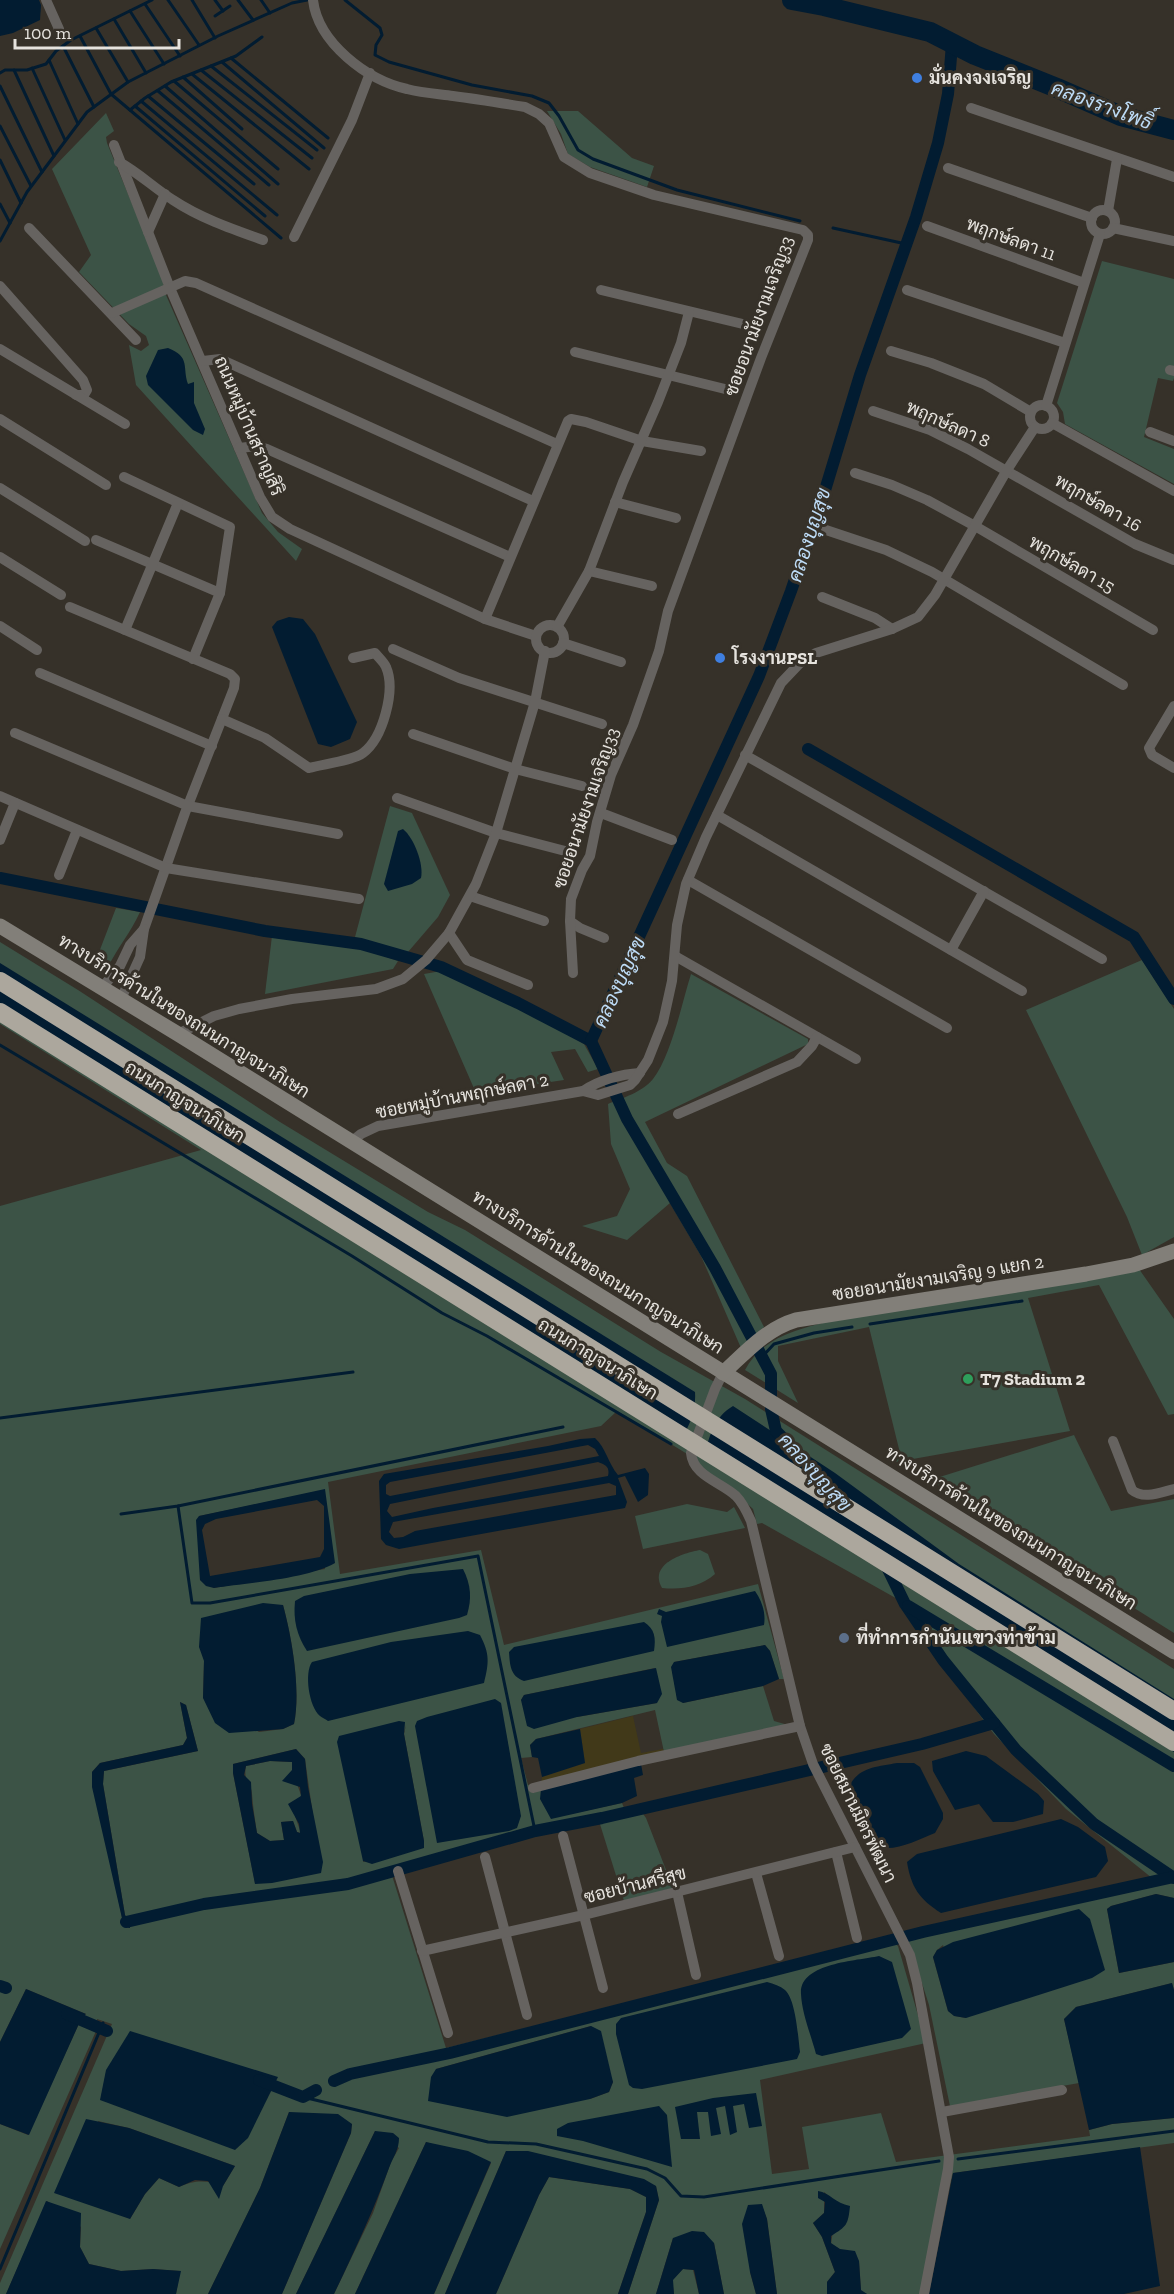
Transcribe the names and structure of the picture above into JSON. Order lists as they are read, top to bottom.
{
  "streets": {
    "highway": ["ถนนกาญจนาภิเษก"],
    "main road": ["ทางบริการด้านในของถนนกาญจนาภิเษก", "ซอยอนามัยงามเจริญ 9 แยก 2"],
    "street": [
      "พฤกษ์ลดา 11",
      "ซอยอนามัยงามเจริญ33",
      "พฤกษ์ลดา 8",
      "ถนนหมู่บ้านสราญสิริ",
      "พฤกษ์ลดา 16",
      "พฤกษ์ลดา 15",
      "ซอยหมู่บ้านพฤกษ์ลดา 2",
      "ซอยสมานมิตรพัฒนา",
      "ซอยบ้านศรีสุข"
    ]
  },
  "crossings": [
    ["พฤกษ์ลดา 8", "พฤกษ์ลดา 16"],
    ["ทางบริการด้านในของถนนกาญจนาภิเษก", "ซอยหมู่บ้านพฤกษ์ลดา 2"],
    ["ทางบริการด้านในของถนนกาญจนาภิเษก", "ซอยอนามัยงามเจริญ 9 แยก 2"],
    ["ทางบริการด้านในของถนนกาญจนาภิเษก", "ซอยสมานมิตรพัฒนา"],
    ["ซอยอนามัยงามเจริญ 9 แยก 2", "ซอยสมานมิตรพัฒนา"],
    ["ซอยสมานมิตรพัฒนา", "ซอยบ้านศรีสุข"]
  ],
  "water": ["คลองรางโพธิ์", "คลองบุญสุข"],
  "places": [
    "มั่นคงจงเจริญ",
    "โรงงานPSL",
    "T7 Stadium 2",
    "ที่ทำการกำนันแขวงท่าข้าม"
  ],
  "scale_bar": "100 m"
}
